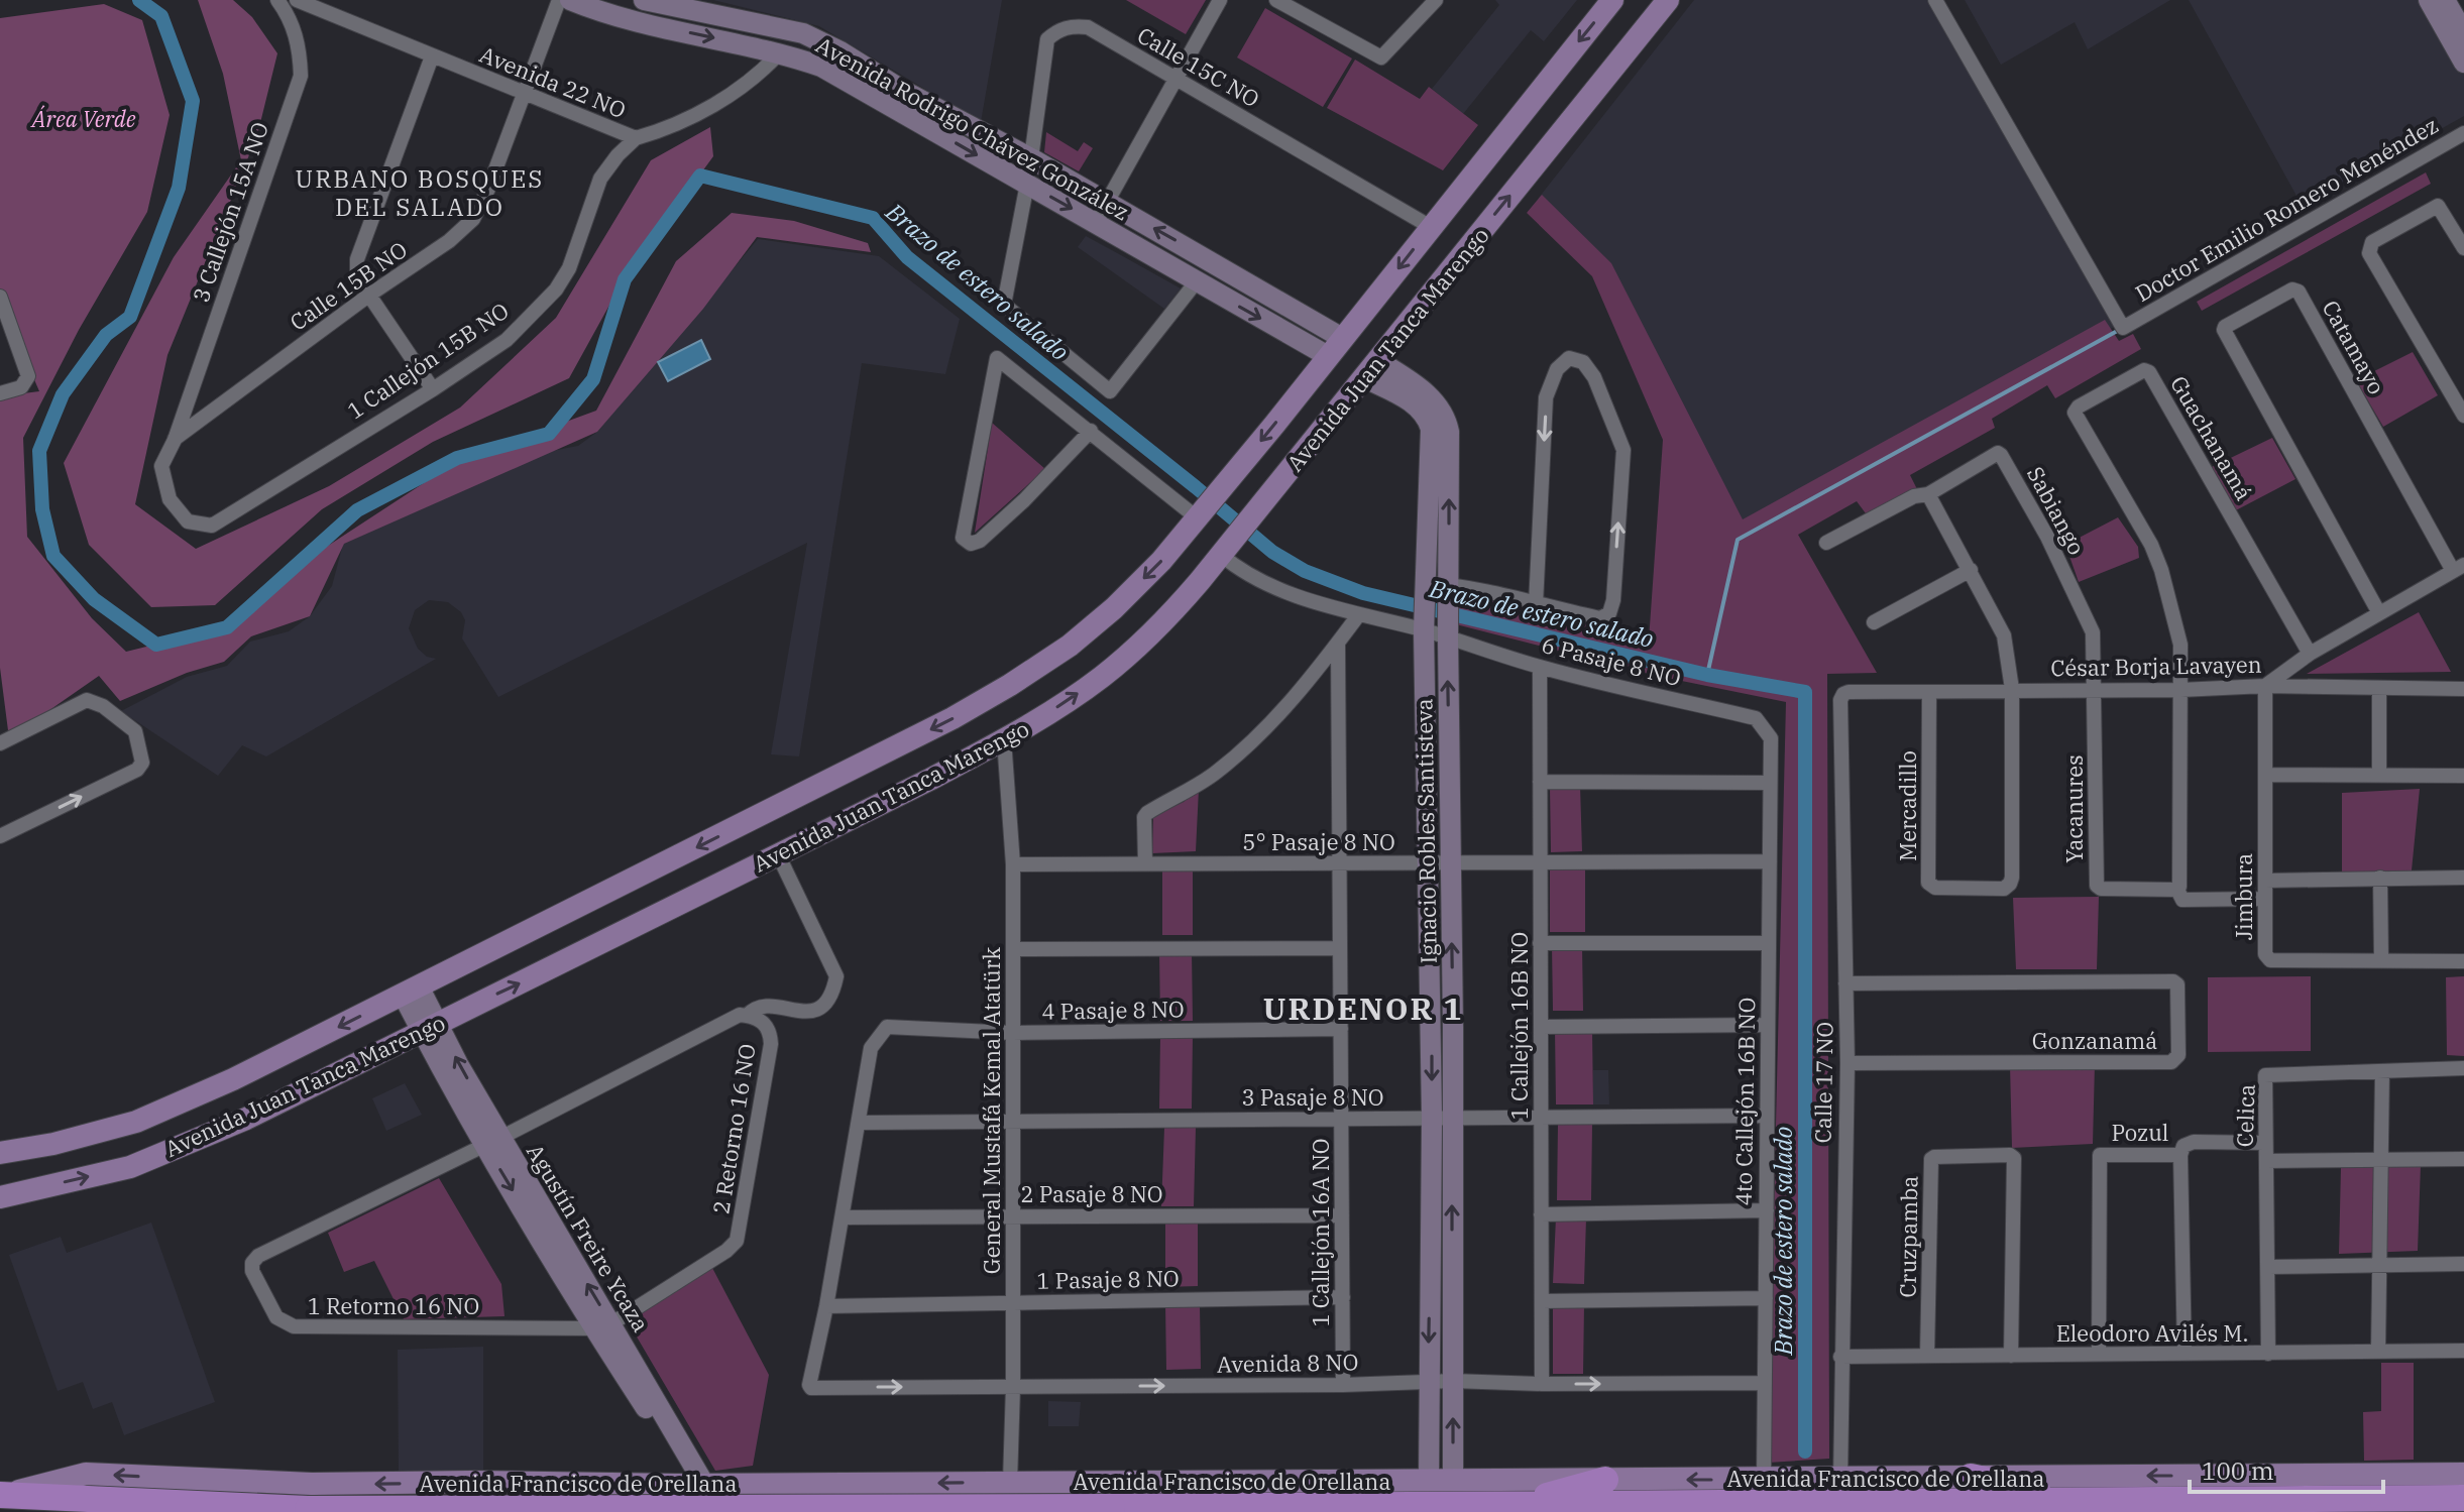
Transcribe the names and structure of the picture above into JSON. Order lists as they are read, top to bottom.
{
  "streets": {
    "highway": ["Avenida Francisco de Orellana"],
    "main road": ["Avenida Juan Tanca Marengo"],
    "street": [
      "Calle 15C NO",
      "Avenida 22 NO",
      "Avenida Rodrigo Chávez González",
      "Doctor Emilio Romero Menéndez",
      "3 Callejón 15A NO",
      "Calle 15B NO",
      "Catamayo",
      "1 Callejón 15B NO",
      "Guachanamá",
      "Sabiango",
      "6 Pasaje 8 NO",
      "César Borja Lavayen",
      "Mercadillo",
      "Yacanures",
      "Ignacio Robles Santisteva",
      "5° Pasaje 8 NO",
      "Jimbura",
      "4 Pasaje 8 NO",
      "1 Callejón 16B NO",
      "Gonzanamá",
      "Calle 17 NO",
      "3 Pasaje 8 NO",
      "4to Callejón 16B NO",
      "General Mustafá Kemal Atatürk",
      "Celica",
      "2 Retorno 16 NO",
      "Pozul",
      "2 Pasaje 8 NO",
      "1 Callejón 16A NO",
      "Cruzpamba",
      "Agustín Freire Ycaza",
      "1 Pasaje 8 NO",
      "1 Retorno 16 NO",
      "Eleodoro Avilés M.",
      "Avenida 8 NO"
    ]
  },
  "crossings": [
    ["Calle 15C NO", "Avenida Rodrigo Chávez González"],
    ["Calle 15C NO", "Avenida Juan Tanca Marengo"],
    ["Avenida 22 NO", "Avenida Rodrigo Chávez González"],
    ["Avenida 22 NO", "Calle 15B NO"],
    ["Avenida 22 NO", "1 Callejón 15B NO"],
    ["Avenida Rodrigo Chávez González", "Avenida Juan Tanca Marengo"],
    ["3 Callejón 15A NO", "Calle 15B NO"],
    ["3 Callejón 15A NO", "1 Callejón 15B NO"],
    ["Avenida Juan Tanca Marengo", "6 Pasaje 8 NO"],
    ["Avenida Juan Tanca Marengo", "Ignacio Robles Santisteva"],
    ["Avenida Juan Tanca Marengo", "General Mustafá Kemal Atatürk"],
    ["Avenida Juan Tanca Marengo", "Agustín Freire Ycaza"],
    ["Guachanamá", "César Borja Lavayen"],
    ["Sabiango", "César Borja Lavayen"],
    ["Sabiango", "Yacanures"],
    ["6 Pasaje 8 NO", "Ignacio Robles Santisteva"],
    ["6 Pasaje 8 NO", "1 Callejón 16B NO"],
    ["6 Pasaje 8 NO", "4to Callejón 16B NO"],
    ["César Borja Lavayen", "Mercadillo"],
    ["César Borja Lavayen", "Yacanures"],
    ["César Borja Lavayen", "Jimbura"],
    ["César Borja Lavayen", "Calle 17 NO"],
    ["Ignacio Robles Santisteva", "5° Pasaje 8 NO"],
    ["Ignacio Robles Santisteva", "3 Pasaje 8 NO"],
    ["Ignacio Robles Santisteva", "Avenida 8 NO"],
    ["Ignacio Robles Santisteva", "Avenida Francisco de Orellana"],
    ["5° Pasaje 8 NO", "1 Callejón 16B NO"],
    ["5° Pasaje 8 NO", "4to Callejón 16B NO"],
    ["5° Pasaje 8 NO", "General Mustafá Kemal Atatürk"],
    ["5° Pasaje 8 NO", "1 Callejón 16A NO"],
    ["4 Pasaje 8 NO", "3 Pasaje 8 NO"],
    ["4 Pasaje 8 NO", "General Mustafá Kemal Atatürk"],
    ["4 Pasaje 8 NO", "1 Callejón 16A NO"],
    ["1 Callejón 16B NO", "3 Pasaje 8 NO"],
    ["1 Callejón 16B NO", "Avenida 8 NO"],
    ["Gonzanamá", "Calle 17 NO"],
    ["Calle 17 NO", "Eleodoro Avilés M."],
    ["Calle 17 NO", "Avenida Francisco de Orellana"],
    ["3 Pasaje 8 NO", "4to Callejón 16B NO"],
    ["3 Pasaje 8 NO", "General Mustafá Kemal Atatürk"],
    ["3 Pasaje 8 NO", "1 Callejón 16A NO"],
    ["4to Callejón 16B NO", "Avenida 8 NO"],
    ["4to Callejón 16B NO", "Avenida Francisco de Orellana"],
    ["General Mustafá Kemal Atatürk", "2 Pasaje 8 NO"],
    ["General Mustafá Kemal Atatürk", "1 Pasaje 8 NO"],
    ["General Mustafá Kemal Atatürk", "Avenida 8 NO"],
    ["General Mustafá Kemal Atatürk", "Avenida Francisco de Orellana"],
    ["Celica", "Eleodoro Avilés M."],
    ["2 Retorno 16 NO", "Agustín Freire Ycaza"],
    ["2 Retorno 16 NO", "1 Retorno 16 NO"],
    ["Pozul", "Eleodoro Avilés M."],
    ["2 Pasaje 8 NO", "1 Callejón 16A NO"],
    ["1 Callejón 16A NO", "1 Pasaje 8 NO"],
    ["1 Callejón 16A NO", "Avenida 8 NO"],
    ["Cruzpamba", "Eleodoro Avilés M."],
    ["Agustín Freire Ycaza", "1 Retorno 16 NO"],
    ["Agustín Freire Ycaza", "Avenida Francisco de Orellana"],
    ["1 Pasaje 8 NO", "Avenida 8 NO"]
  ],
  "one_way": ["Avenida 8 NO"],
  "districts": ["URBANO BOSQUES DEL SALADO", "URDENOR 1"],
  "water": ["Brazo de estero salado"],
  "parks": ["Área Verde"],
  "scale_bar": "100 m"
}
